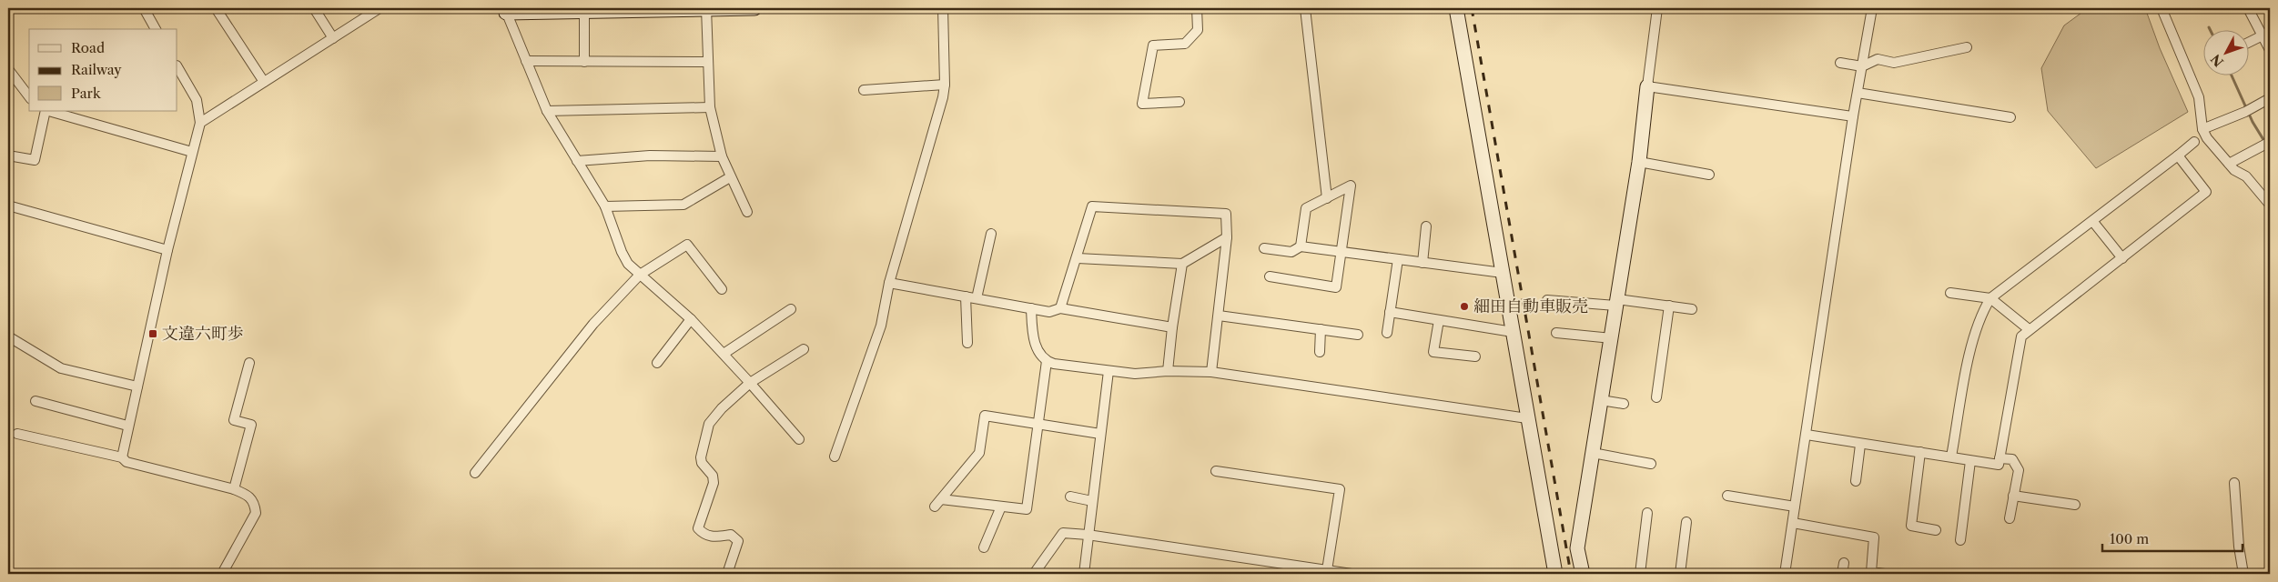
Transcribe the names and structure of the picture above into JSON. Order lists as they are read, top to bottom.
{
  "places": {
    "other": ["細田自動車販売"],
    "transit": ["文違六町歩"]
  },
  "legend": ["Road", "Railway", "Park"],
  "scale_bar": "100 m",
  "north": "bottom left"
}
